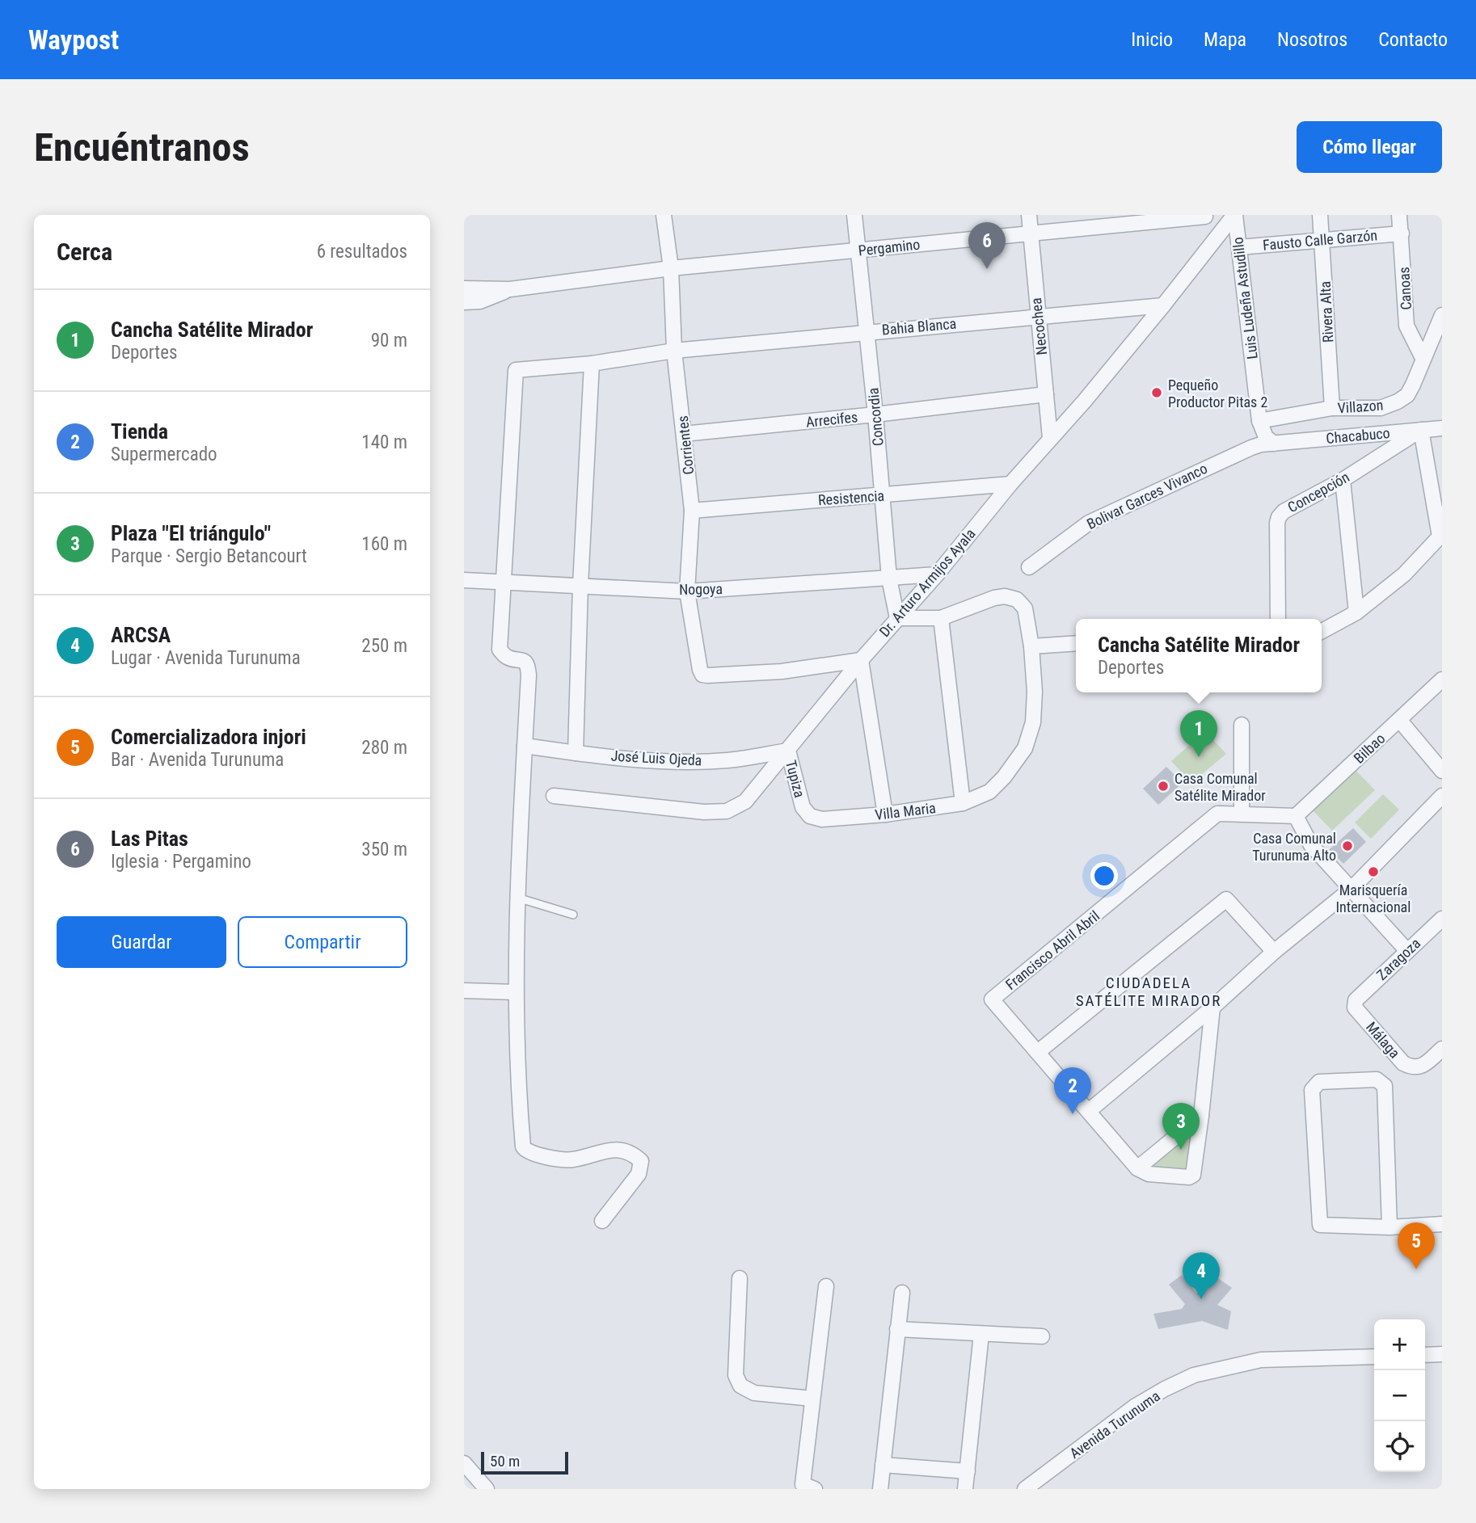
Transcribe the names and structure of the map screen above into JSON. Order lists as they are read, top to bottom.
{
  "streets": {
    "street": [
      "Fausto Calle Garzón",
      "Pergamino",
      "Canoas",
      "Luis Ludeña Astudillo",
      "Rivera Alta",
      "Bahia Blanca",
      "Necochea",
      "Villazon",
      "Concordia",
      "Arrecifes",
      "Chacabuco",
      "Corrientes",
      "Concepción",
      "Bolivar Garces Vivanco",
      "Resistencia",
      "Dr. Arturo Armijos Ayala",
      "Nogoya",
      "Bilbao",
      "José Luis Ojeda",
      "Tupiza",
      "Villa Maria",
      "Francisco Abril Abril",
      "Zaragoza",
      "Málaga",
      "Avenida Turunuma"
    ]
  },
  "crossings": [
    ["Fausto Calle Garzón", "Canoas"],
    ["Fausto Calle Garzón", "Luis Ludeña Astudillo"],
    ["Fausto Calle Garzón", "Rivera Alta"],
    ["Pergamino", "Necochea"],
    ["Pergamino", "Concordia"],
    ["Pergamino", "Corrientes"],
    ["Canoas", "Villazon"],
    ["Luis Ludeña Astudillo", "Villazon"],
    ["Luis Ludeña Astudillo", "Chacabuco"],
    ["Luis Ludeña Astudillo", "Bolivar Garces Vivanco"],
    ["Luis Ludeña Astudillo", "Dr. Arturo Armijos Ayala"],
    ["Rivera Alta", "Villazon"],
    ["Bahia Blanca", "Necochea"],
    ["Bahia Blanca", "Concordia"],
    ["Bahia Blanca", "Corrientes"],
    ["Bahia Blanca", "Dr. Arturo Armijos Ayala"],
    ["Bahia Blanca", "Nogoya"],
    ["Necochea", "Arrecifes"],
    ["Necochea", "Dr. Arturo Armijos Ayala"],
    ["Concordia", "Arrecifes"],
    ["Concordia", "Resistencia"],
    ["Concordia", "Dr. Arturo Armijos Ayala"],
    ["Concordia", "Nogoya"],
    ["Arrecifes", "Corrientes"],
    ["Chacabuco", "Concepción"],
    ["Chacabuco", "Bolivar Garces Vivanco"],
    ["Corrientes", "Resistencia"],
    ["Corrientes", "Dr. Arturo Armijos Ayala"],
    ["Corrientes", "Nogoya"],
    ["Resistencia", "Dr. Arturo Armijos Ayala"],
    ["Dr. Arturo Armijos Ayala", "Nogoya"],
    ["Dr. Arturo Armijos Ayala", "José Luis Ojeda"],
    ["Dr. Arturo Armijos Ayala", "Tupiza"],
    ["José Luis Ojeda", "Tupiza"],
    ["Tupiza", "Villa Maria"],
    ["Zaragoza", "Málaga"]
  ],
  "districts": ["CIUDADELA SATÉLITE MIRADOR"],
  "places": [
    "Pequeño Productor Pitas 2",
    "Casa Comunal Satélite Mirador",
    "Casa Comunal Turunuma Alto",
    "Marisquería Internacional"
  ],
  "scale_bar": "50 m",
  "page": {
    "header": "Waypost",
    "nav": [
      "Inicio",
      "Mapa",
      "Nosotros",
      "Contacto"
    ],
    "buttons": [
      "Cómo llegar",
      ["Guardar", "Compartir"]
    ],
    "title": "Encuéntranos",
    "heading": ["Cerca", "6 resultados"],
    "pins": [
      "6",
      "1",
      "2",
      "3",
      "5",
      "4"
    ],
    "list": [
      {
        "mark": "1",
        "name": "Cancha Satélite Mirador",
        "note": "Deportes",
        "value": "90 m"
      },
      {
        "mark": "2",
        "name": "Tienda",
        "note": "Supermercado",
        "value": "140 m"
      },
      {
        "mark": "3",
        "name": "Plaza \"El triángulo\"",
        "note": "Parque · Sergio Betancourt",
        "value": "160 m"
      },
      {
        "mark": "4",
        "name": "ARCSA",
        "note": "Lugar · Avenida Turunuma",
        "value": "250 m"
      },
      {
        "mark": "5",
        "name": "Comercializadora injori",
        "note": "Bar · Avenida Turunuma",
        "value": "280 m"
      },
      {
        "mark": "6",
        "name": "Las Pitas",
        "note": "Iglesia · Pergamino",
        "value": "350 m"
      }
    ],
    "popup": ["Cancha Satélite Mirador", "Deportes"],
    "map_buttons": ["+", "−"],
    "scale": "50 m"
  }
}
